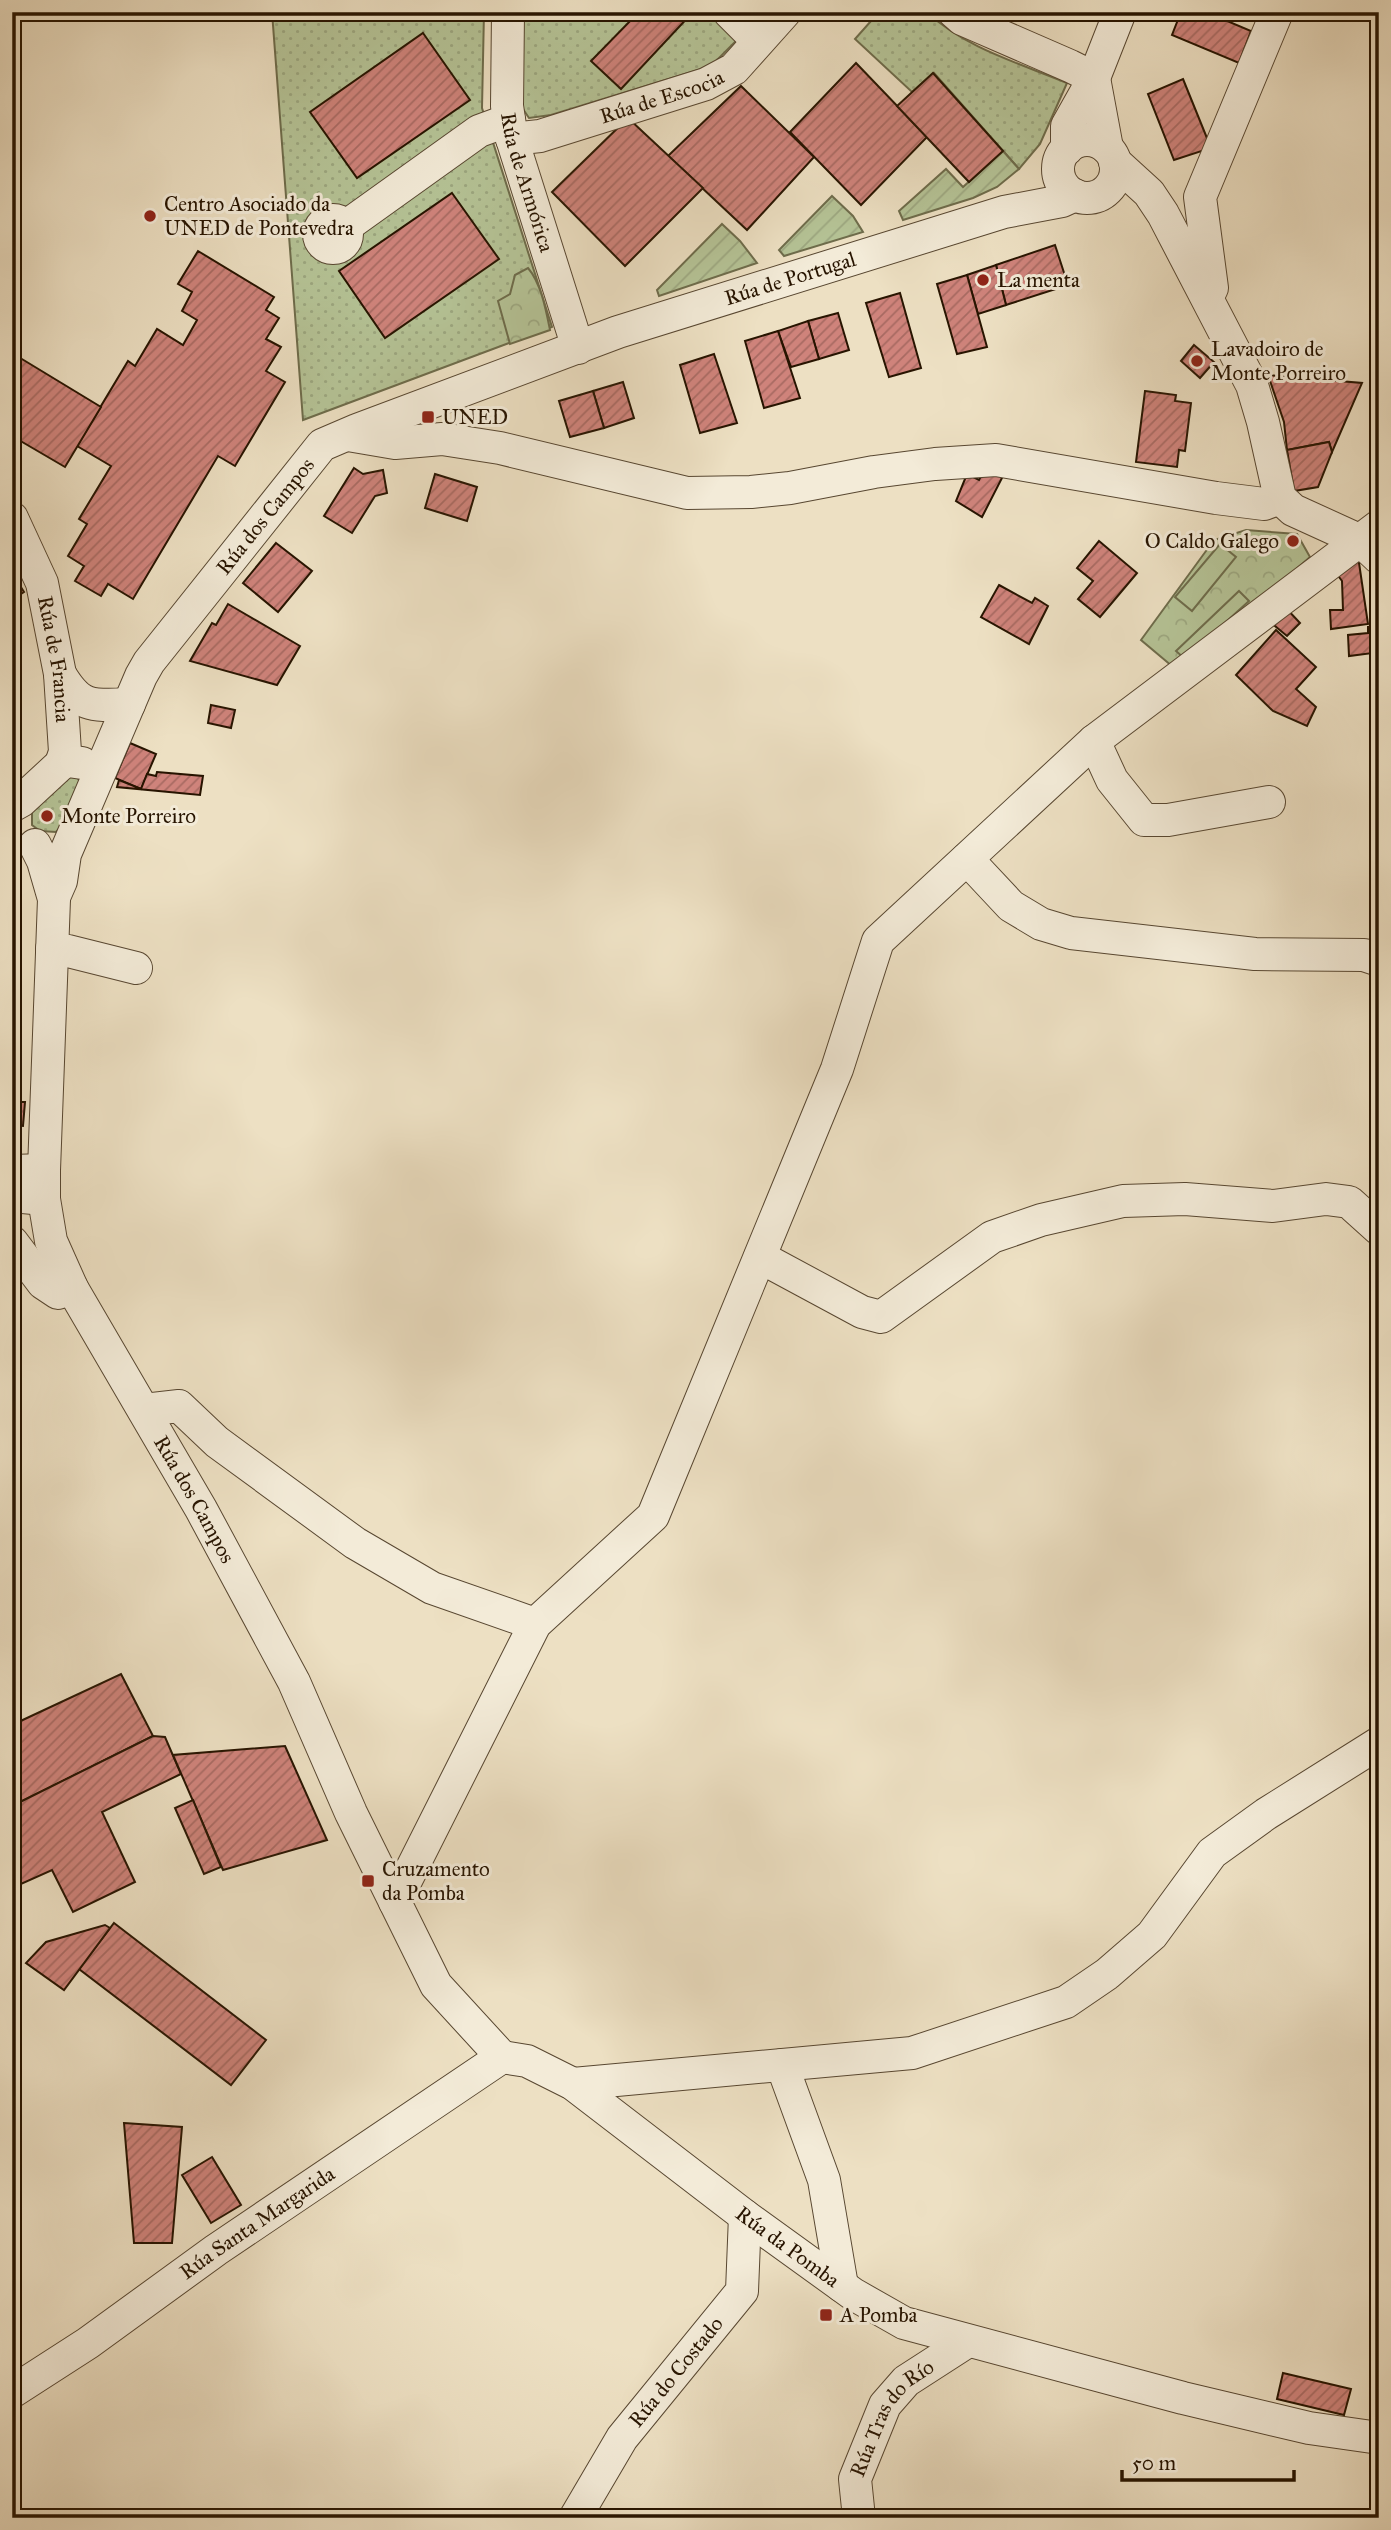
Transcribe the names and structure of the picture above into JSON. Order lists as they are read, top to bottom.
{
  "streets": {
    "street": [
      "Rúa de Escocia",
      "Rúa de Armórica",
      "Rúa de Portugal",
      "Rúa dos Campos",
      "Rúa de Francia",
      "Rúa Santa Margarida",
      "Rúa da Pomba",
      "Rúa do Costado",
      "Rúa Tras do Río"
    ]
  },
  "crossings": [
    ["Rúa de Escocia", "Rúa de Armórica"],
    ["Rúa de Armórica", "Rúa de Portugal"],
    ["Rúa de Armórica", "Rúa dos Campos"],
    ["Rúa de Portugal", "Rúa dos Campos"],
    ["Rúa dos Campos", "Rúa de Francia"],
    ["Rúa dos Campos", "Rúa Santa Margarida"],
    ["Rúa dos Campos", "Rúa da Pomba"],
    ["Rúa Santa Margarida", "Rúa da Pomba"],
    ["Rúa da Pomba", "Rúa do Costado"],
    ["Rúa da Pomba", "Rúa Tras do Río"]
  ],
  "places": {
    "other": [
      "Centro Asociado da UNED de Pontevedra",
      "La menta",
      "Lavadoiro de Monte Porreiro",
      "O Caldo Galego",
      "Monte Porreiro"
    ],
    "transit": ["UNED", "Cruzamento da Pomba", "A Pomba"]
  },
  "scale_bar": "50 m"
}
